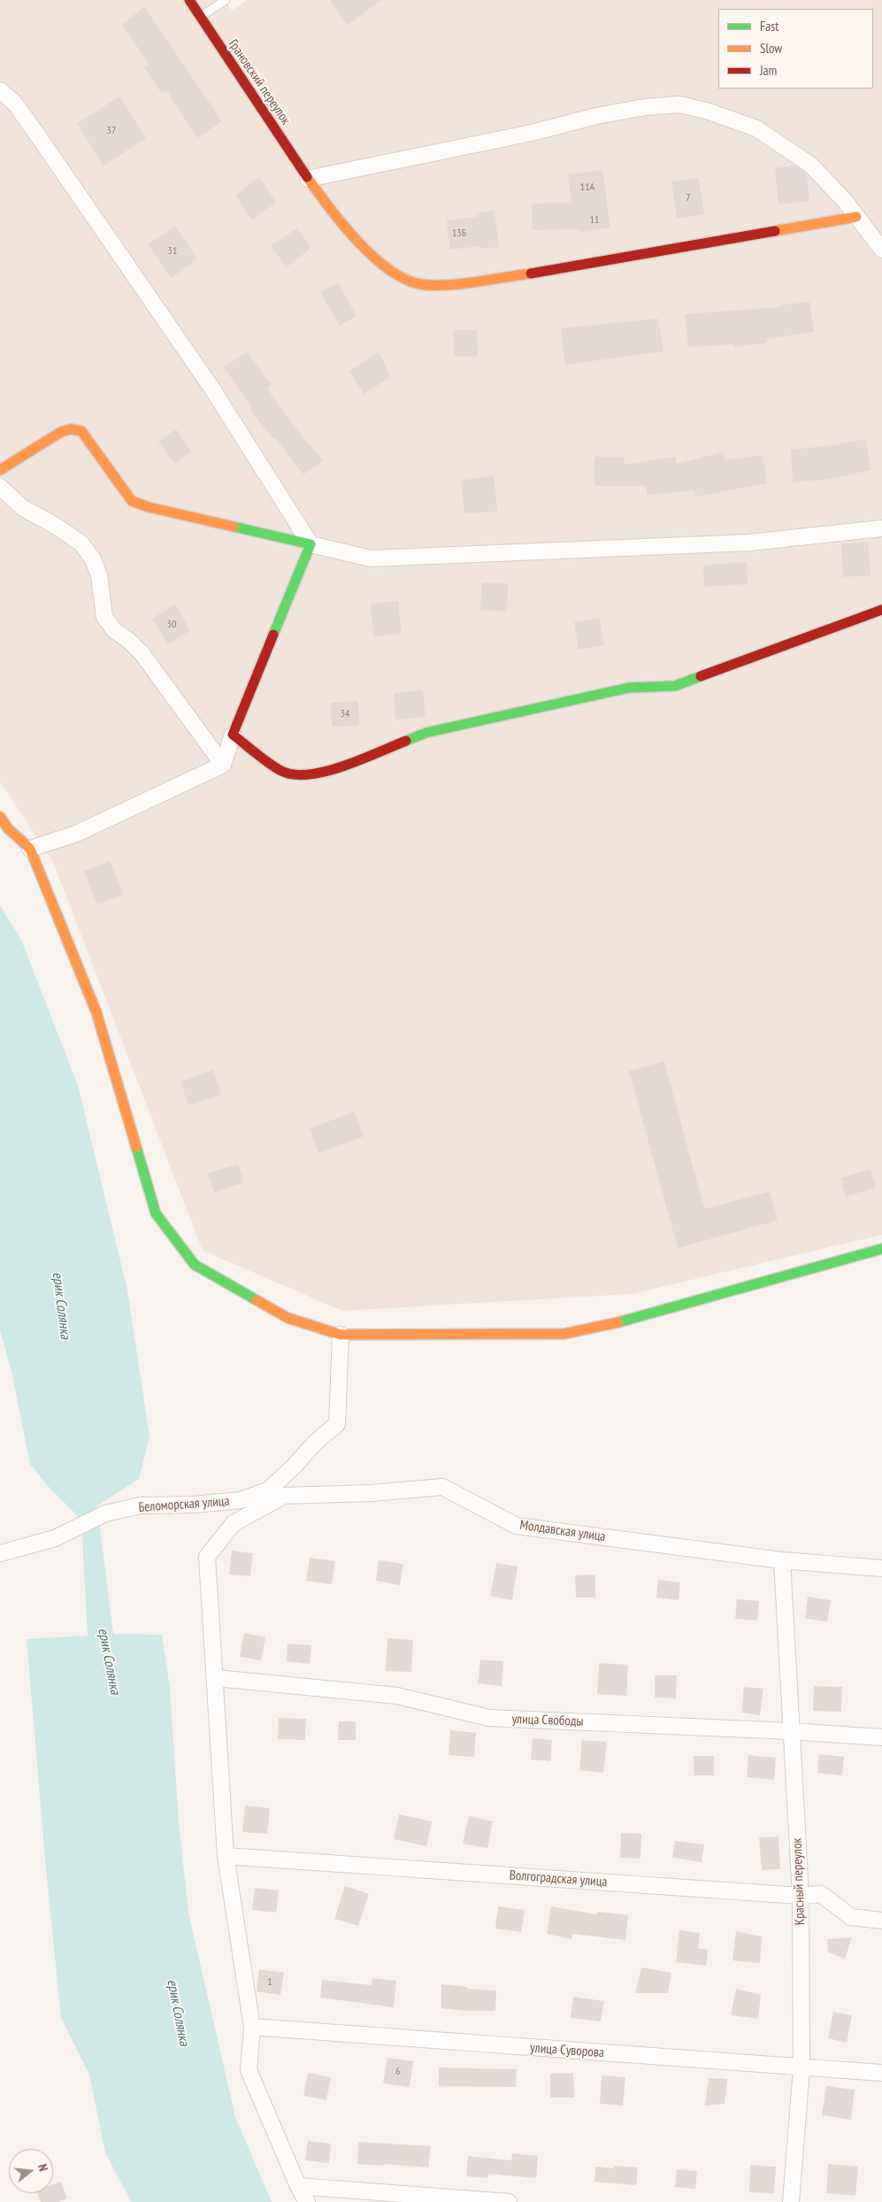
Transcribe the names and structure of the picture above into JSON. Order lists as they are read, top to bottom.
{
  "streets": {
    "street": [
      "Грановский переулок",
      "Беломорская улица",
      "Молдавская улица",
      "улица Свободы",
      "Волгоградская улица",
      "Красный переулок",
      "улица Суворова"
    ]
  },
  "crossings": [
    ["Беломорская улица", "Молдавская улица"],
    ["Молдавская улица", "Красный переулок"],
    ["улица Свободы", "Красный переулок"],
    ["Волгоградская улица", "Красный переулок"],
    ["Красный переулок", "улица Суворова"]
  ],
  "water": ["ерик Солянка"],
  "house_numbers": [
    "37",
    "11А",
    "7",
    "11",
    "13Б",
    "31",
    "30",
    "34",
    "1",
    "6"
  ],
  "legend": ["Fast", "Slow", "Jam"],
  "north": "right"
}
